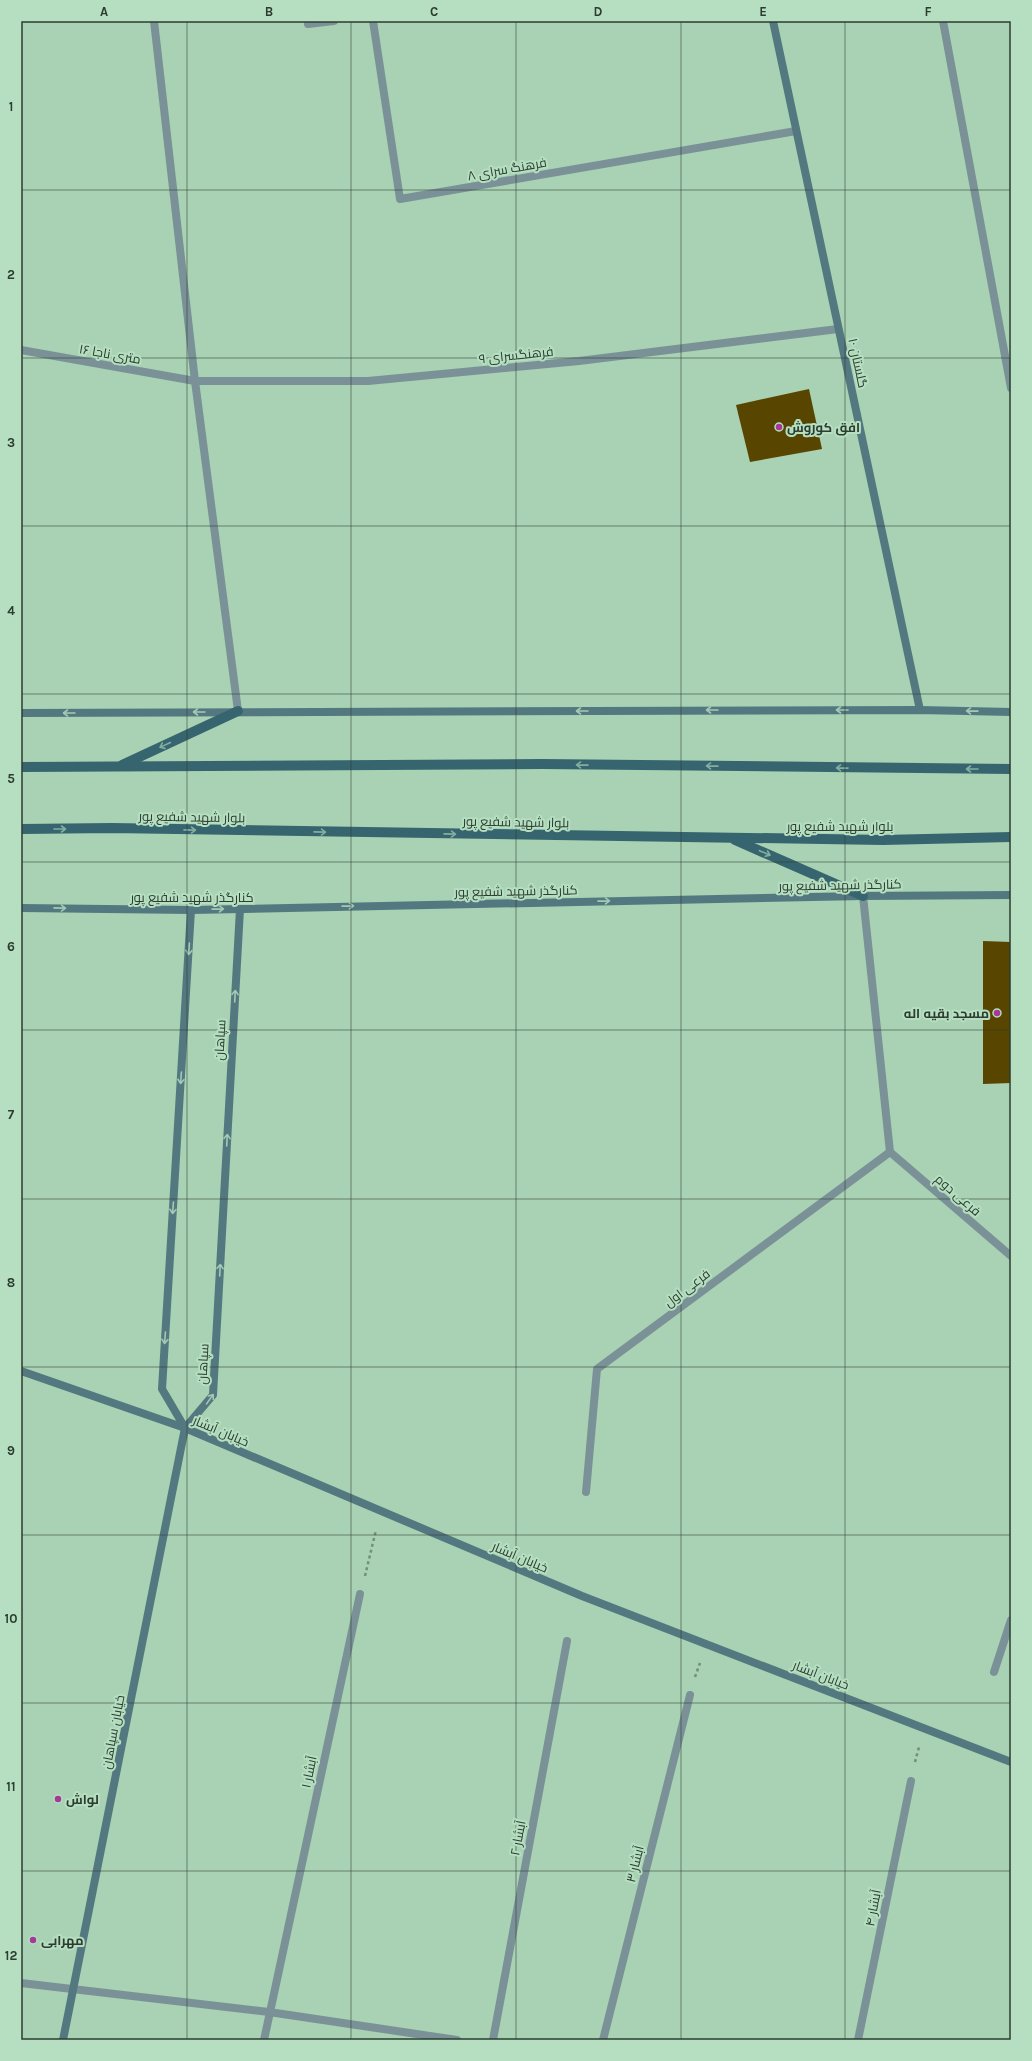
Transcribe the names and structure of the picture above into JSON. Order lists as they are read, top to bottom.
{
  "streets": {
    "main road": ["بلوار شهید شفیع پور"],
    "street": [
      "فرهنگ سرای ۸",
      "۱۶ متری ناجا",
      "فرهنگسرای ۹",
      "گلستان ۱۰",
      "کنارگذر شهید شفیع پور",
      "سپاهان",
      "فرعی دوم",
      "فرعی اول",
      "خیابان آبشار",
      "خیابان سپاهان",
      "آبشار ۱",
      "آبشار ۲",
      "آبشار ۳",
      "آبشار ۴"
    ]
  },
  "crossings": [
    ["فرهنگ سرای ۸", "گلستان ۱۰"],
    ["۱۶ متری ناجا", "فرهنگسرای ۹"],
    ["فرهنگسرای ۹", "گلستان ۱۰"],
    ["کنارگذر شهید شفیع پور", "سپاهان"],
    ["سپاهان", "خیابان آبشار"],
    ["سپاهان", "خیابان سپاهان"],
    ["فرعی دوم", "فرعی اول"],
    ["خیابان آبشار", "خیابان سپاهان"]
  ],
  "one_way": ["کنارگذر شهید شفیع پور"],
  "places": [
    "افق کوروش",
    "مسجد بقیه اله",
    "لواش",
    "مهرابی"
  ],
  "grid": {
    "columns": [
      "A",
      "B",
      "C",
      "D",
      "E",
      "F"
    ],
    "rows": [
      "1",
      "2",
      "3",
      "4",
      "5",
      "6",
      "7",
      "8",
      "9",
      "10",
      "11",
      "12"
    ]
  }
}
